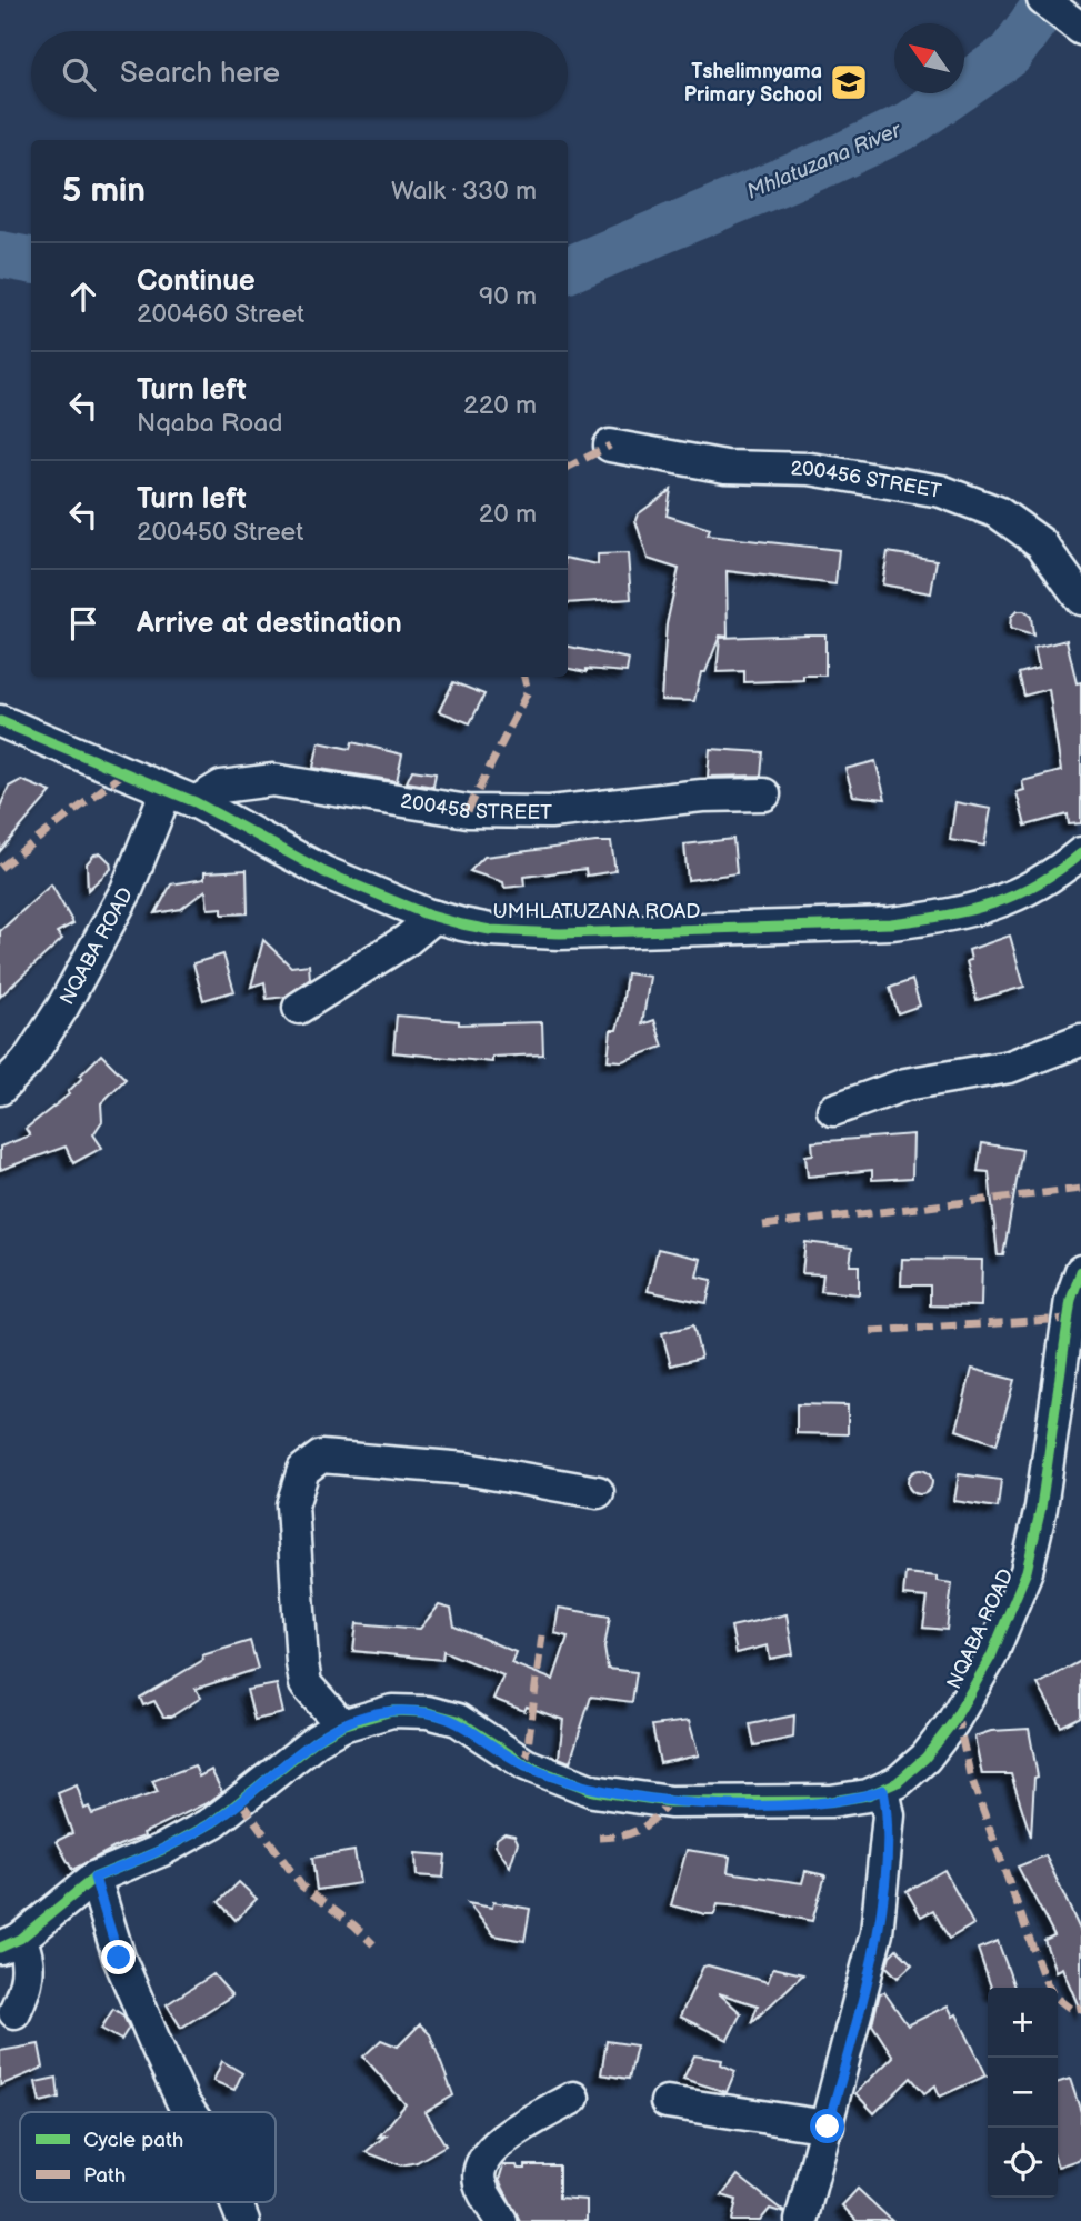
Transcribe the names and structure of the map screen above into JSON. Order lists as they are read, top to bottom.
{
  "streets": {
    "street": [
      "200456 STREET",
      "200458 STREET",
      "UMHLATUZANA ROAD",
      "NQABA ROAD"
    ]
  },
  "crossings": [
    ["200458 STREET", "UMHLATUZANA ROAD"],
    ["UMHLATUZANA ROAD", "NQABA ROAD"]
  ],
  "water": ["Mhlatuzana River"],
  "places": {
    "school or university": ["Tshelimnyama Primary School"]
  },
  "legend": ["Cycle path", "Path"],
  "north": "top left",
  "page": {
    "search": "Search here",
    "heading": ["5 min", "Walk · 330 m"],
    "list": [
      ["Continue", "200460 Street", "90 m"],
      ["Turn left", "Nqaba Road", "220 m"],
      ["Turn left", "200450 Street", "20 m"],
      "Arrive at destination"
    ],
    "map_buttons": ["+", "−"]
  }
}
